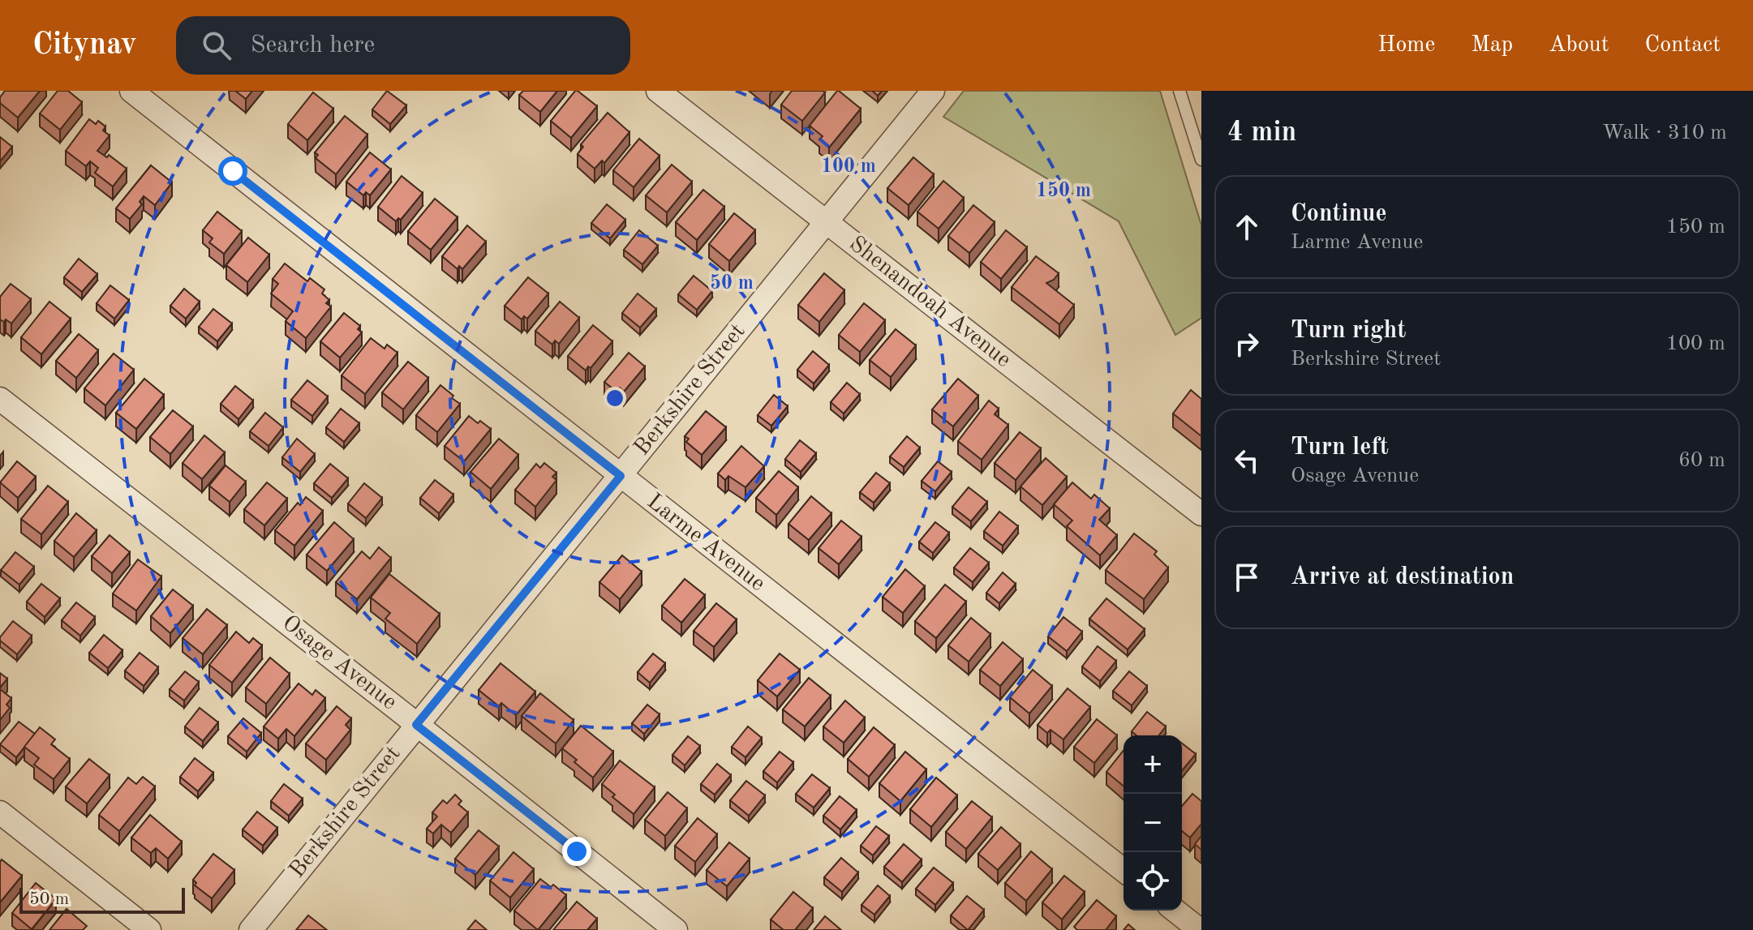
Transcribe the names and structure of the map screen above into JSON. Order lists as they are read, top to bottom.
{
  "streets": {
    "street": [
      "Shenandoah Avenue",
      "Berkshire Street",
      "Larme Avenue",
      "Osage Avenue"
    ]
  },
  "crossings": [
    ["Shenandoah Avenue", "Berkshire Street"],
    ["Berkshire Street", "Larme Avenue"],
    ["Berkshire Street", "Osage Avenue"]
  ],
  "scale_bar": "50 m",
  "page": {
    "header": "Citynav",
    "search": "Search here",
    "nav": [
      "Home",
      "Map",
      "About",
      "Contact"
    ],
    "heading": ["4 min", "Walk · 310 m"],
    "list": [
      ["Continue", "Larme Avenue", "150 m"],
      ["Turn right", "Berkshire Street", "100 m"],
      ["Turn left", "Osage Avenue", "60 m"],
      "Arrive at destination"
    ],
    "map_buttons": ["+", "−"],
    "scale": "50 m"
  },
  "rings": ["100 m", "150 m", "50 m"]
}
